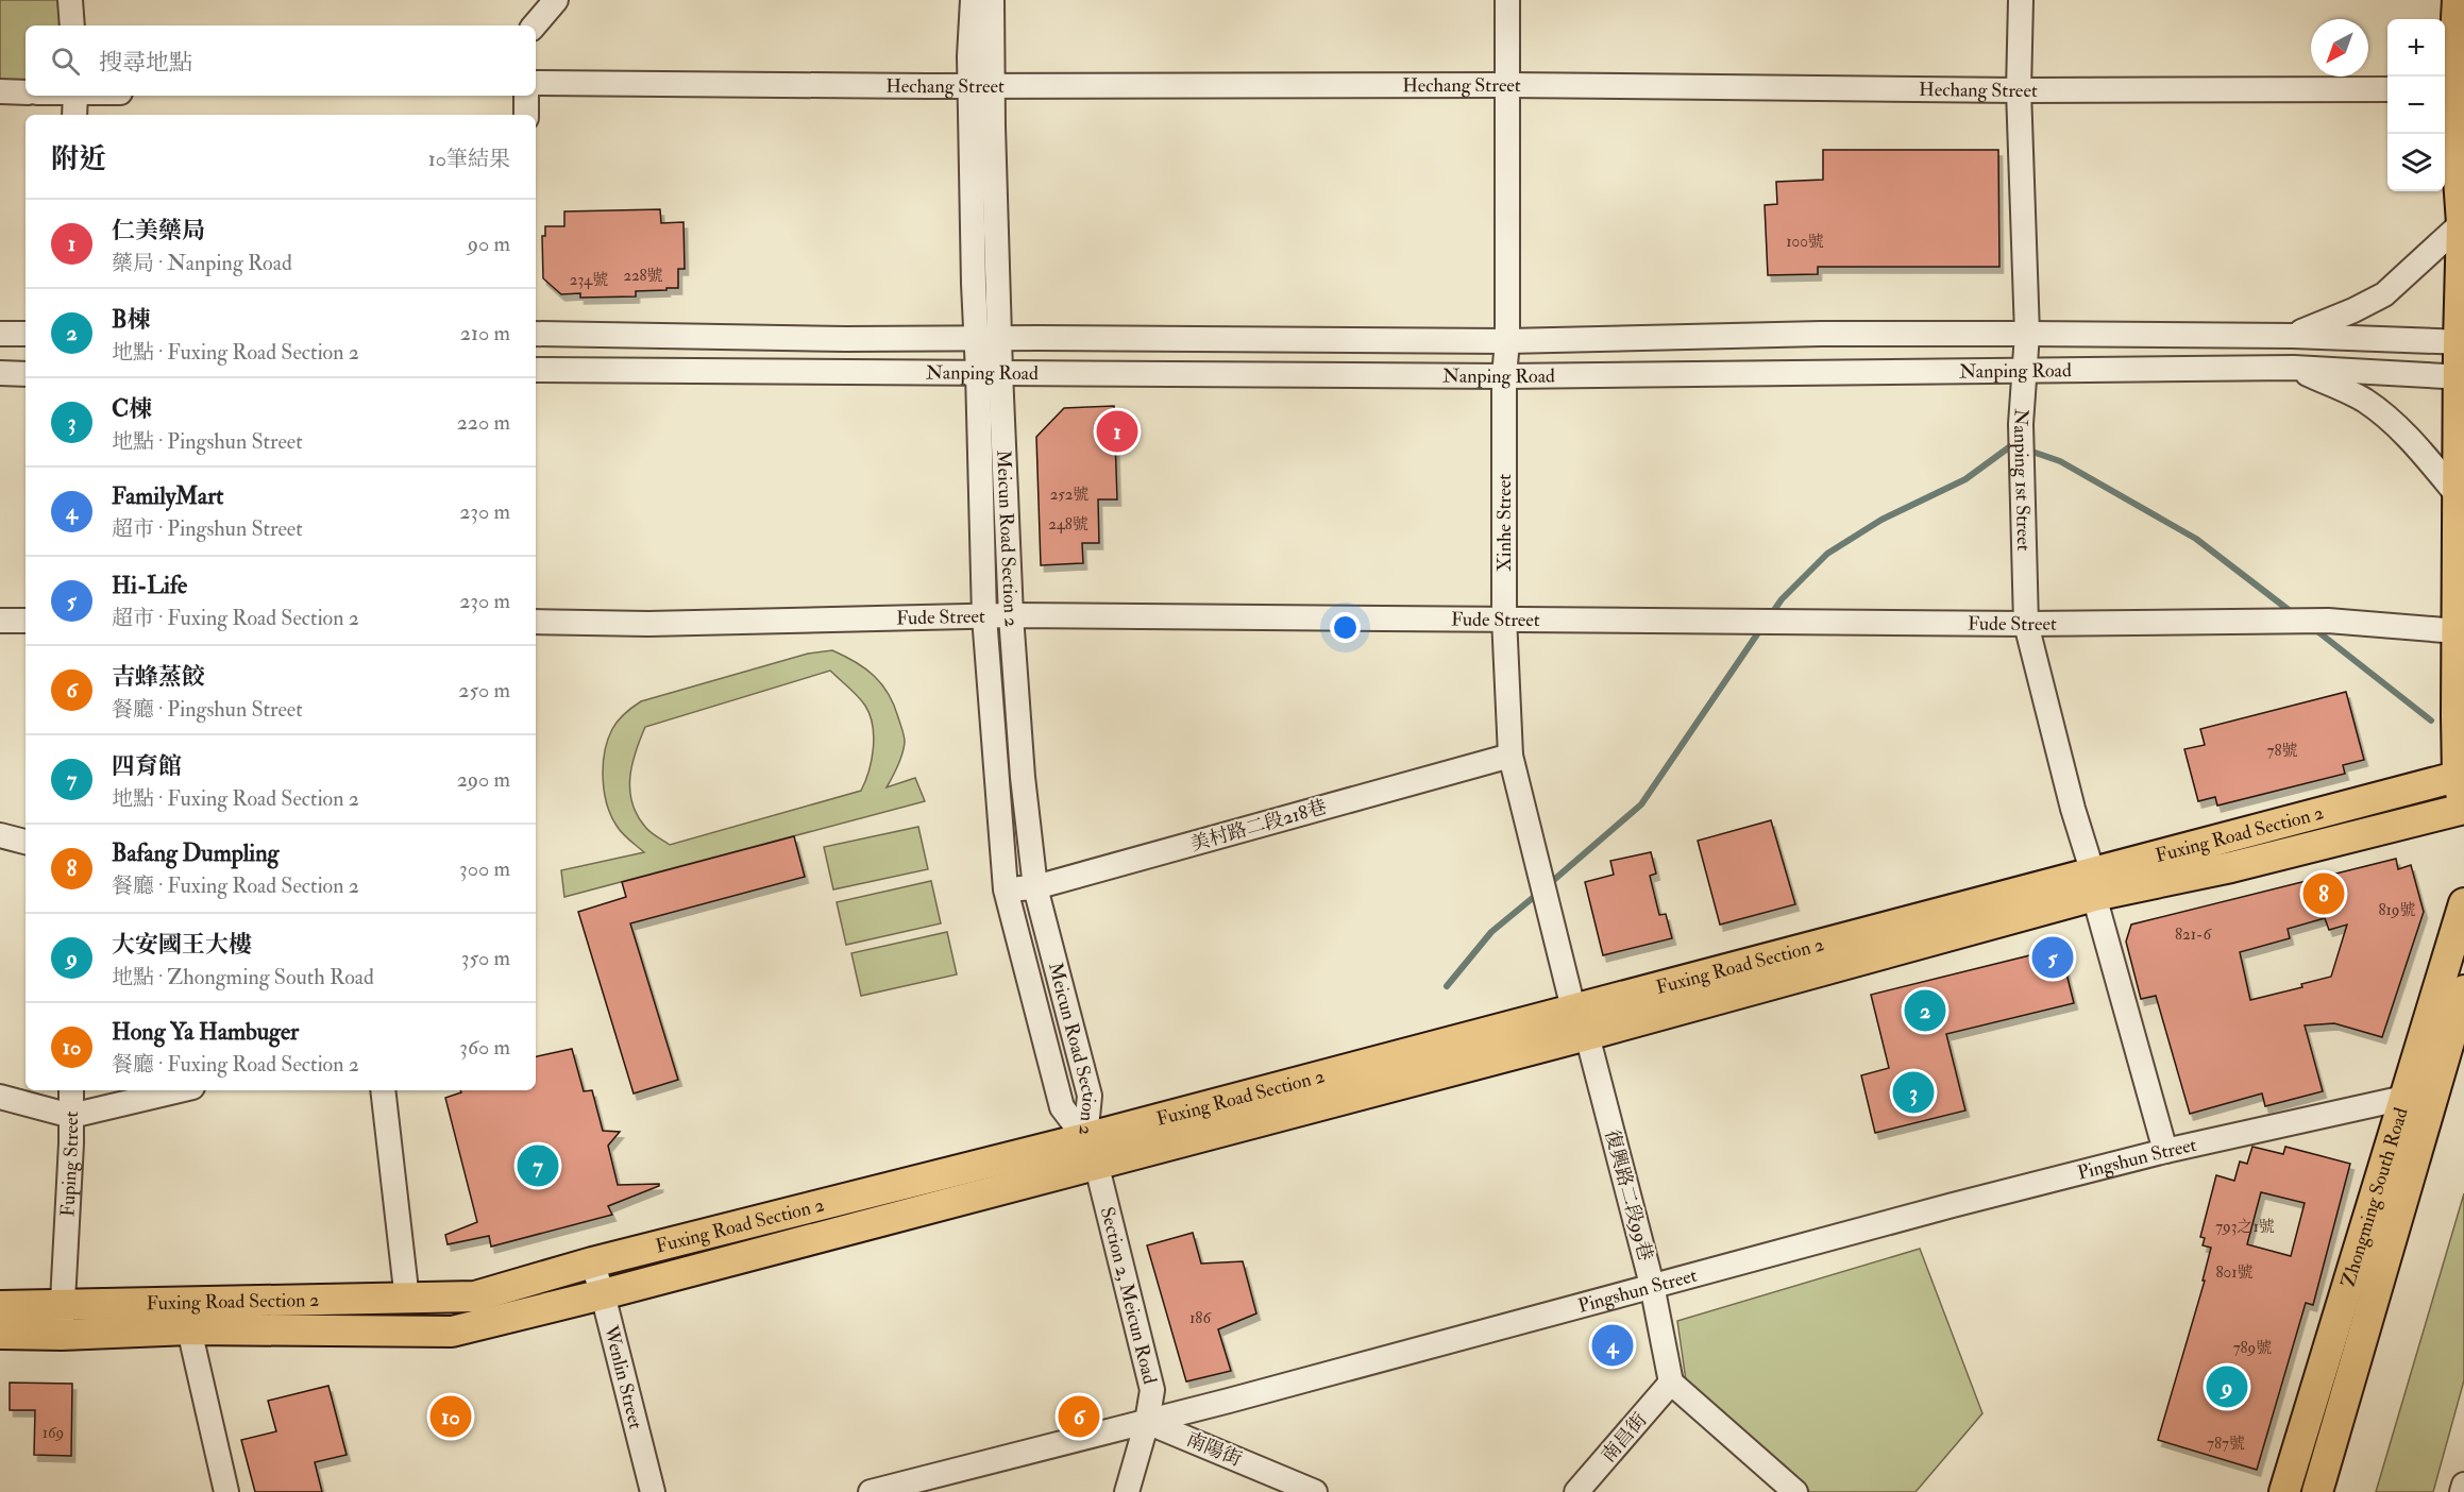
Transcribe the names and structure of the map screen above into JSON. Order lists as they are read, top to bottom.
{
  "streets": {
    "main road": ["Fuxing Road Section 2", "Zhongming South Road"],
    "street": [
      "Hechang Street",
      "Nanping Road",
      "Nanping 1st Street",
      "Xinhe Street",
      "Meicun Road Section 2",
      "Fude Street",
      "美村路二段218巷",
      "Pingshun Street",
      "Fuping Street",
      "復興路二段99巷",
      "Section 2, Meicun Road",
      "Wenlin Street",
      "南昌街",
      "南陽街"
    ]
  },
  "crossings": [
    ["Hechang Street", "Nanping 1st Street"],
    ["Hechang Street", "Xinhe Street"],
    ["Hechang Street", "Meicun Road Section 2"],
    ["Nanping Road", "Nanping 1st Street"],
    ["Nanping Road", "Xinhe Street"],
    ["Nanping Road", "Meicun Road Section 2"],
    ["Nanping 1st Street", "Fude Street"],
    ["Nanping 1st Street", "Fuxing Road Section 2"],
    ["Nanping 1st Street", "Pingshun Street"],
    ["Xinhe Street", "Fude Street"],
    ["Xinhe Street", "美村路二段218巷"],
    ["Xinhe Street", "Fuxing Road Section 2"],
    ["Xinhe Street", "復興路二段99巷"],
    ["Meicun Road Section 2", "Fude Street"],
    ["Meicun Road Section 2", "美村路二段218巷"],
    ["Meicun Road Section 2", "Fuxing Road Section 2"],
    ["Meicun Road Section 2", "Section 2, Meicun Road"],
    ["Fuxing Road Section 2", "Fuping Street"],
    ["Fuxing Road Section 2", "復興路二段99巷"],
    ["Fuxing Road Section 2", "Section 2, Meicun Road"],
    ["Fuxing Road Section 2", "Wenlin Street"],
    ["Pingshun Street", "復興路二段99巷"],
    ["Pingshun Street", "Zhongming South Road"],
    ["Pingshun Street", "Section 2, Meicun Road"],
    ["Pingshun Street", "南陽街"],
    ["復興路二段99巷", "南昌街"],
    ["Section 2, Meicun Road", "南陽街"]
  ],
  "house_numbers": [
    "100號",
    "228號",
    "234號",
    "252號",
    "248號",
    "78號",
    "819號",
    "821-6",
    "793之1號",
    "801號",
    "186",
    "789號",
    "169",
    "787號"
  ],
  "north": "bottom left",
  "page": {
    "map_buttons": ["+", "−"],
    "search": "搜尋地點",
    "heading": ["附近", "10筆結果"],
    "list": [
      {
        "mark": "1",
        "name": "仁美藥局",
        "note": "藥局 · Nanping Road",
        "value": "90 m"
      },
      {
        "mark": "2",
        "name": "B棟",
        "note": "地點 · Fuxing Road Section 2",
        "value": "210 m"
      },
      {
        "mark": "3",
        "name": "C棟",
        "note": "地點 · Pingshun Street",
        "value": "220 m"
      },
      {
        "mark": "4",
        "name": "FamilyMart",
        "note": "超市 · Pingshun Street",
        "value": "230 m"
      },
      {
        "mark": "5",
        "name": "Hi-Life",
        "note": "超市 · Fuxing Road Section 2",
        "value": "230 m"
      },
      {
        "mark": "6",
        "name": "吉蜂蒸餃",
        "note": "餐廳 · Pingshun Street",
        "value": "250 m"
      },
      {
        "mark": "7",
        "name": "四育館",
        "note": "地點 · Fuxing Road Section 2",
        "value": "290 m"
      },
      {
        "mark": "8",
        "name": "Bafang Dumpling",
        "note": "餐廳 · Fuxing Road Section 2",
        "value": "300 m"
      },
      {
        "mark": "9",
        "name": "大安國王大樓",
        "note": "地點 · Zhongming South Road",
        "value": "350 m"
      },
      {
        "mark": "10",
        "name": "Hong Ya Hambuger",
        "note": "餐廳 · Fuxing Road Section 2",
        "value": "360 m"
      }
    ],
    "pins": [
      "1",
      "8",
      "5",
      "2",
      "3",
      "7",
      "4",
      "9",
      "6",
      "10"
    ]
  }
}
